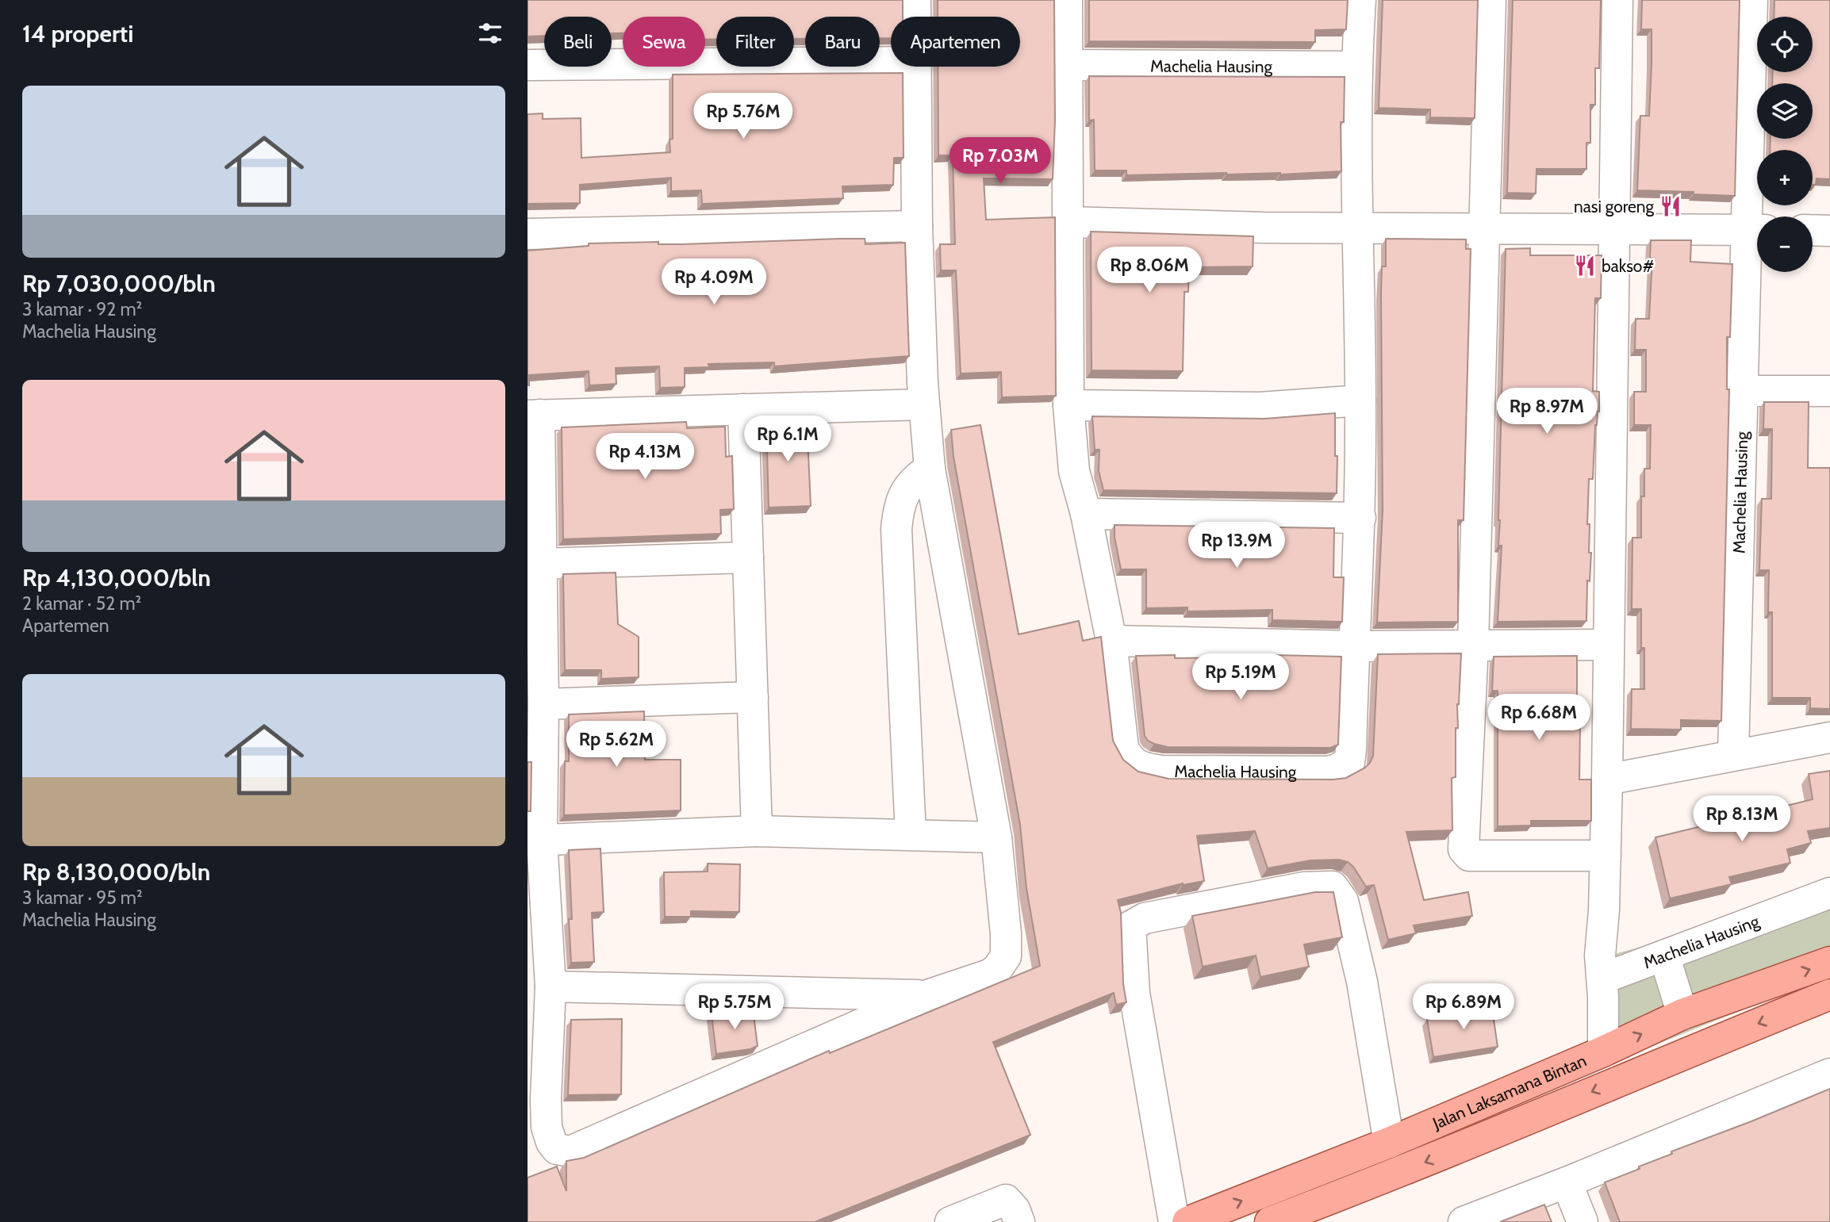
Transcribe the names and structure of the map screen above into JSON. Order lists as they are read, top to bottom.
{
  "streets": {
    "main road": ["Jalan Laksamana Bintan"],
    "street": ["Machelia Hausing"]
  },
  "places": {
    "restaurant": ["nasi goreng", "bakso#"]
  },
  "page": {
    "heading": "14 properti",
    "map_buttons": ["+", "−"],
    "chip": [
      "Beli",
      "Sewa",
      "Filter",
      "Baru",
      "Apartemen"
    ],
    "list": [
      {
        "name": "Rp 7,030,000/bln",
        "note": "3 kamar · 92 m² · Machelia Hausing"
      },
      {
        "name": "Rp 4,130,000/bln",
        "note": "2 kamar · 52 m² · Apartemen"
      },
      {
        "name": "Rp 8,130,000/bln",
        "note": "3 kamar · 95 m² · Machelia Hausing"
      }
    ],
    "price": [
      "Rp 5.76M",
      "Rp 7.03M",
      "Rp 8.06M",
      "Rp 4.09M",
      "Rp 8.97M",
      "Rp 6.1M",
      "Rp 4.13M",
      "Rp 13.9M",
      "Rp 5.19M",
      "Rp 6.68M",
      "Rp 5.62M",
      "Rp 8.13M",
      "Rp 5.75M",
      "Rp 6.89M"
    ]
  }
}
